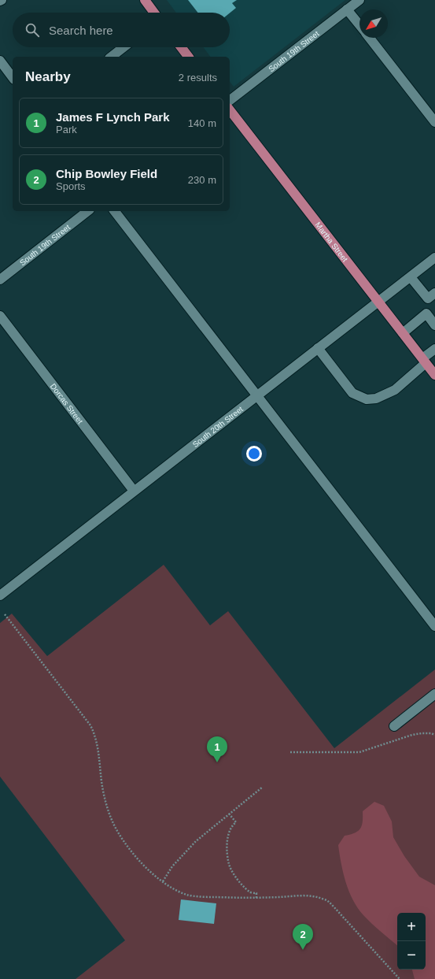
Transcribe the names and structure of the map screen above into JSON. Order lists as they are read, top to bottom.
{
  "streets": {
    "main road": ["Martha Street"],
    "street": ["South 19th Street", "Dorcas Street", "South 20th Street"]
  },
  "crossings": [
    ["Martha Street", "South 20th Street"],
    ["Dorcas Street", "South 20th Street"]
  ],
  "north": "bottom left",
  "page": {
    "search": "Search here",
    "heading": ["Nearby", "2 results"],
    "list": [
      {
        "mark": "1",
        "name": "James F Lynch Park",
        "note": "Park",
        "value": "140 m"
      },
      {
        "mark": "2",
        "name": "Chip Bowley Field",
        "note": "Sports",
        "value": "230 m"
      }
    ],
    "pins": ["1", "2"],
    "map_buttons": ["+", "−"]
  }
}
